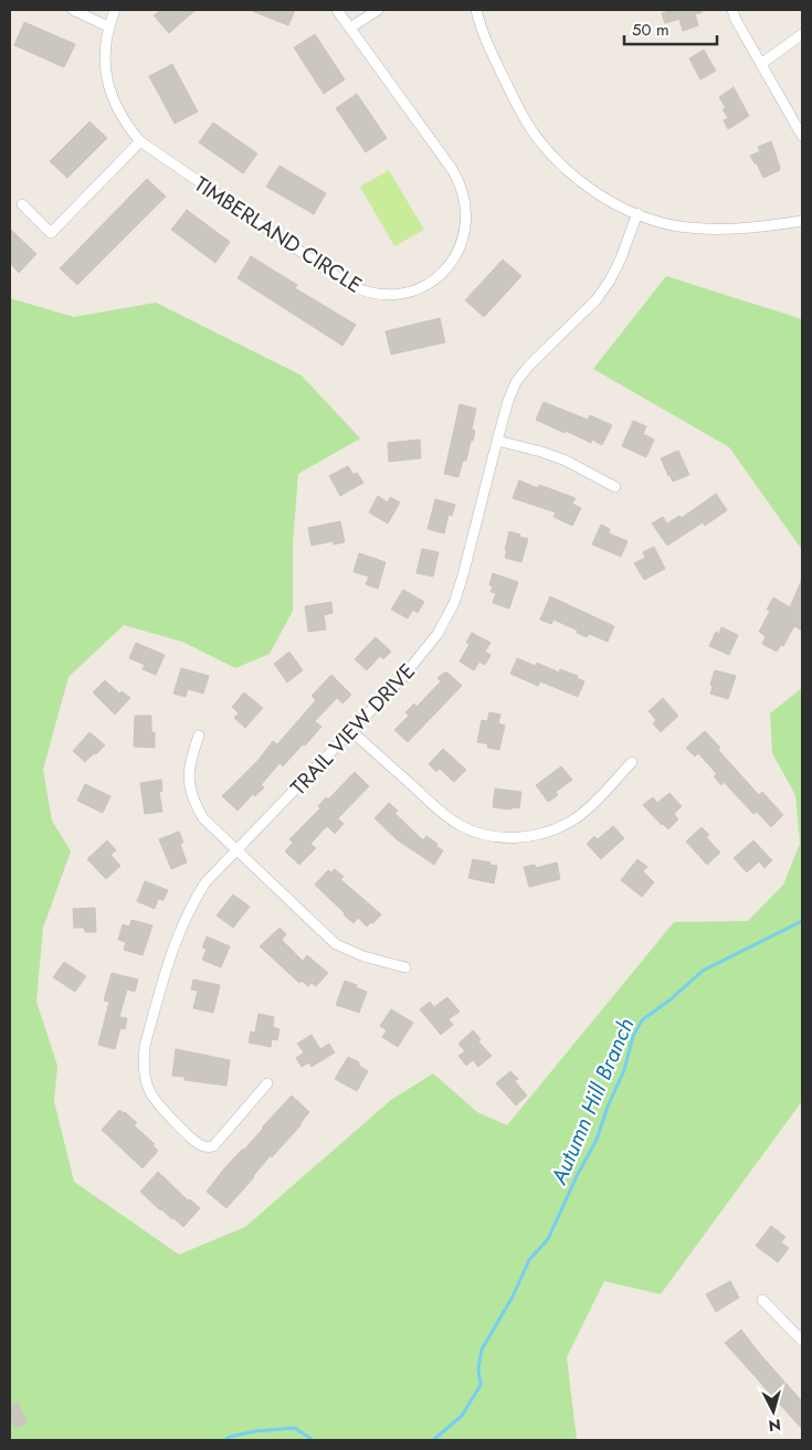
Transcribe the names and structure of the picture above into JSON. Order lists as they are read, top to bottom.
{
  "streets": {
    "street": ["TIMBERLAND CIRCLE", "TRAIL VIEW DRIVE"]
  },
  "water": ["Autumn Hill Branch"],
  "scale_bar": "50 m",
  "north": "bottom"
}
